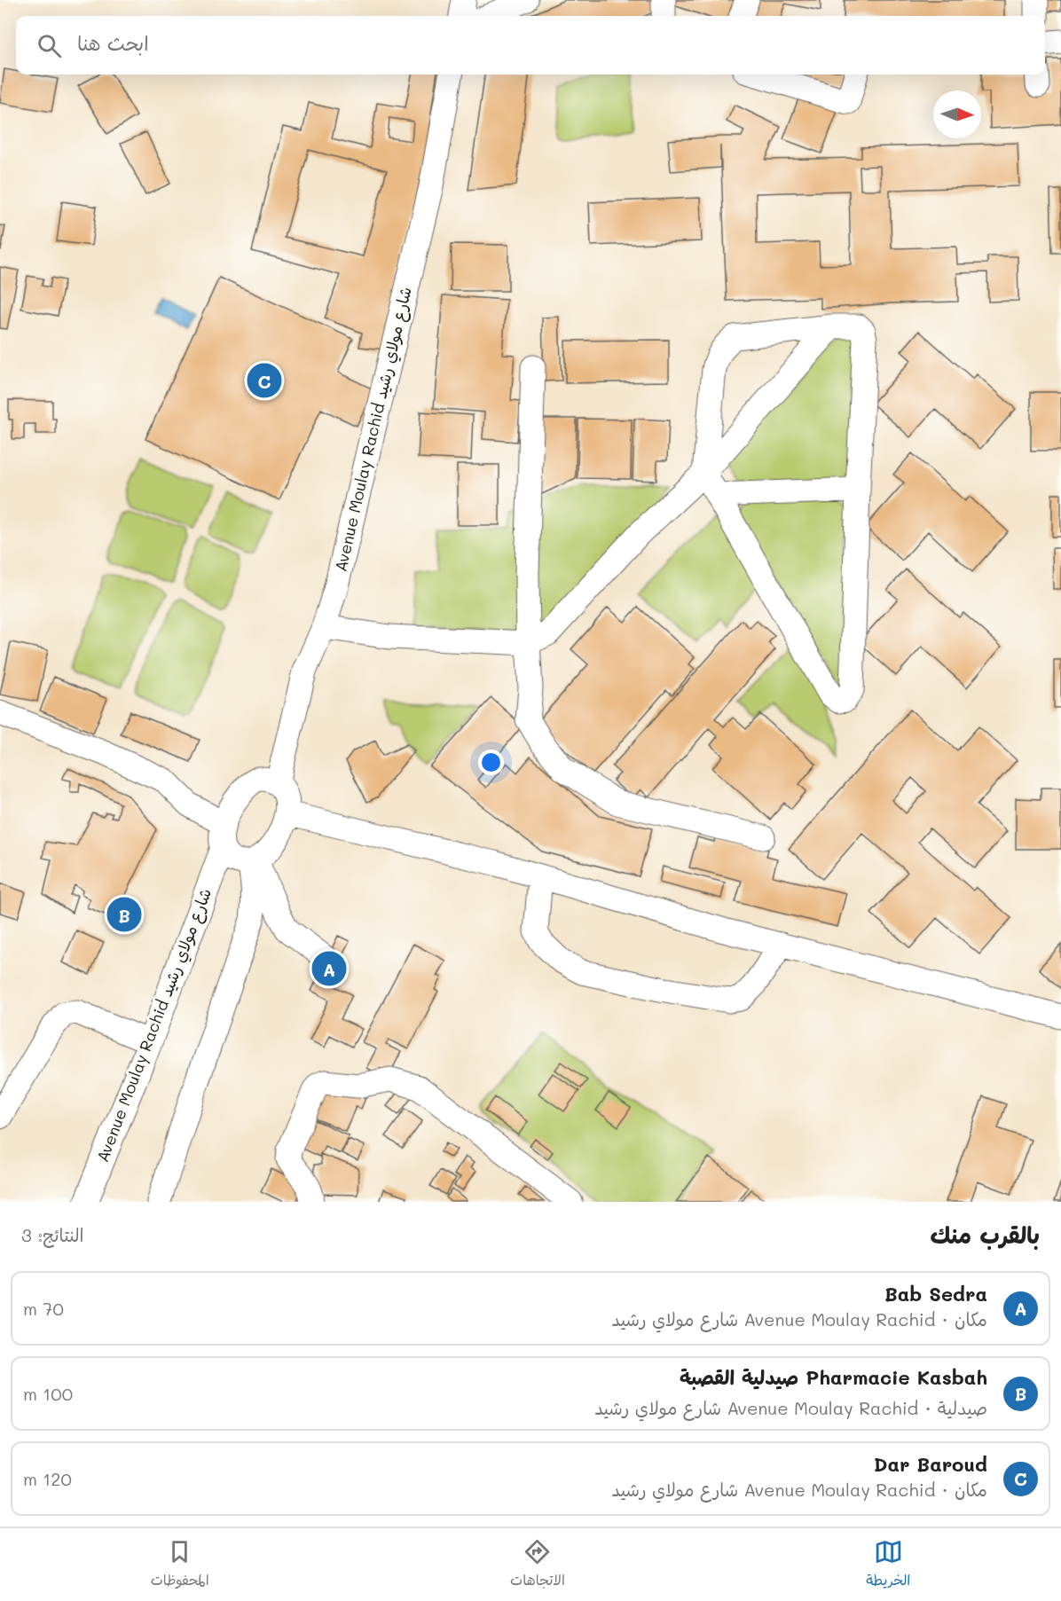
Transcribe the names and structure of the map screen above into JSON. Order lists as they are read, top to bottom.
{
  "streets": {
    "street": ["Avenue Moulay Rachid شارع مولاي رشيد"]
  },
  "north": "right",
  "page": {
    "search": "ابحث هنا",
    "pins": ["C", "B", "A"],
    "heading": ["بالقرب منك", "النتائج: 3"],
    "list": [
      {
        "mark": "A",
        "name": "Bab Sedra",
        "note": "مكان · Avenue Moulay Rachid شارع مولاي رشيد",
        "value": "70 m"
      },
      {
        "mark": "B",
        "name": "Pharmacie Kasbah صيدلية القصبة",
        "note": "صيدلية · Avenue Moulay Rachid شارع مولاي رشيد",
        "value": "100 m"
      },
      {
        "mark": "C",
        "name": "Dar Baroud",
        "note": "مكان · Avenue Moulay Rachid شارع مولاي رشيد",
        "value": "120 m"
      }
    ],
    "nav": ["الخريطة", "الاتجاهات", "المحفوظات"]
  }
}
